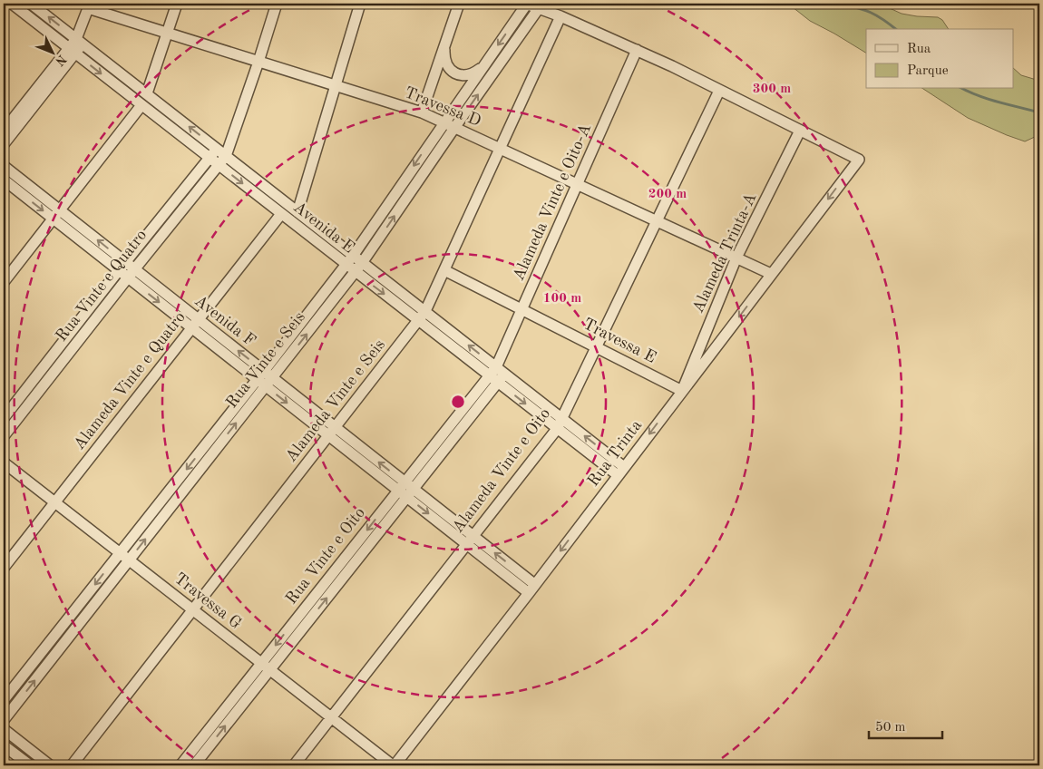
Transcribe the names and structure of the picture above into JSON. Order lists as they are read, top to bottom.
{
  "streets": {
    "street": [
      "Travessa D",
      "Alameda Vinte e Oito-A",
      "Avenida E",
      "Alameda Trinta-A",
      "Rua Vinte e Quatro",
      "Avenida F",
      "Travessa E",
      "Rua Vinte e Seis",
      "Alameda Vinte e Quatro",
      "Alameda Vinte e Seis",
      "Rua Trinta",
      "Alameda Vinte e Oito",
      "Rua Vinte e Oito",
      "Travessa G"
    ]
  },
  "crossings": [
    ["Travessa D", "Alameda Vinte e Oito-A"],
    ["Travessa D", "Alameda Trinta-A"],
    ["Travessa D", "Rua Vinte e Quatro"],
    ["Travessa D", "Rua Vinte e Seis"],
    ["Travessa D", "Alameda Vinte e Seis"],
    ["Travessa D", "Rua Trinta"],
    ["Travessa D", "Alameda Vinte e Oito"],
    ["Alameda Vinte e Oito-A", "Avenida E"],
    ["Alameda Vinte e Oito-A", "Travessa E"],
    ["Alameda Vinte e Oito-A", "Rua Vinte e Oito"],
    ["Avenida E", "Rua Vinte e Quatro"],
    ["Avenida E", "Rua Vinte e Seis"],
    ["Avenida E", "Alameda Vinte e Quatro"],
    ["Avenida E", "Alameda Vinte e Seis"],
    ["Avenida E", "Rua Trinta"],
    ["Avenida E", "Alameda Vinte e Oito"],
    ["Avenida E", "Rua Vinte e Oito"],
    ["Alameda Trinta-A", "Travessa E"],
    ["Alameda Trinta-A", "Rua Trinta"],
    ["Rua Vinte e Quatro", "Avenida F"],
    ["Avenida F", "Rua Vinte e Seis"],
    ["Avenida F", "Alameda Vinte e Quatro"],
    ["Avenida F", "Alameda Vinte e Seis"],
    ["Avenida F", "Rua Trinta"],
    ["Avenida F", "Alameda Vinte e Oito"],
    ["Avenida F", "Rua Vinte e Oito"],
    ["Travessa E", "Alameda Vinte e Seis"],
    ["Travessa E", "Rua Trinta"],
    ["Travessa E", "Alameda Vinte e Oito"],
    ["Rua Vinte e Seis", "Travessa G"],
    ["Alameda Vinte e Quatro", "Travessa G"],
    ["Alameda Vinte e Seis", "Travessa G"],
    ["Rua Trinta", "Travessa G"],
    ["Alameda Vinte e Oito", "Travessa G"],
    ["Rua Vinte e Oito", "Travessa G"]
  ],
  "one_way": ["Rua Trinta"],
  "legend": ["Rua", "Parque"],
  "scale_bar": "50 m",
  "north": "bottom right",
  "rings": ["300 m", "200 m", "100 m"]
}
